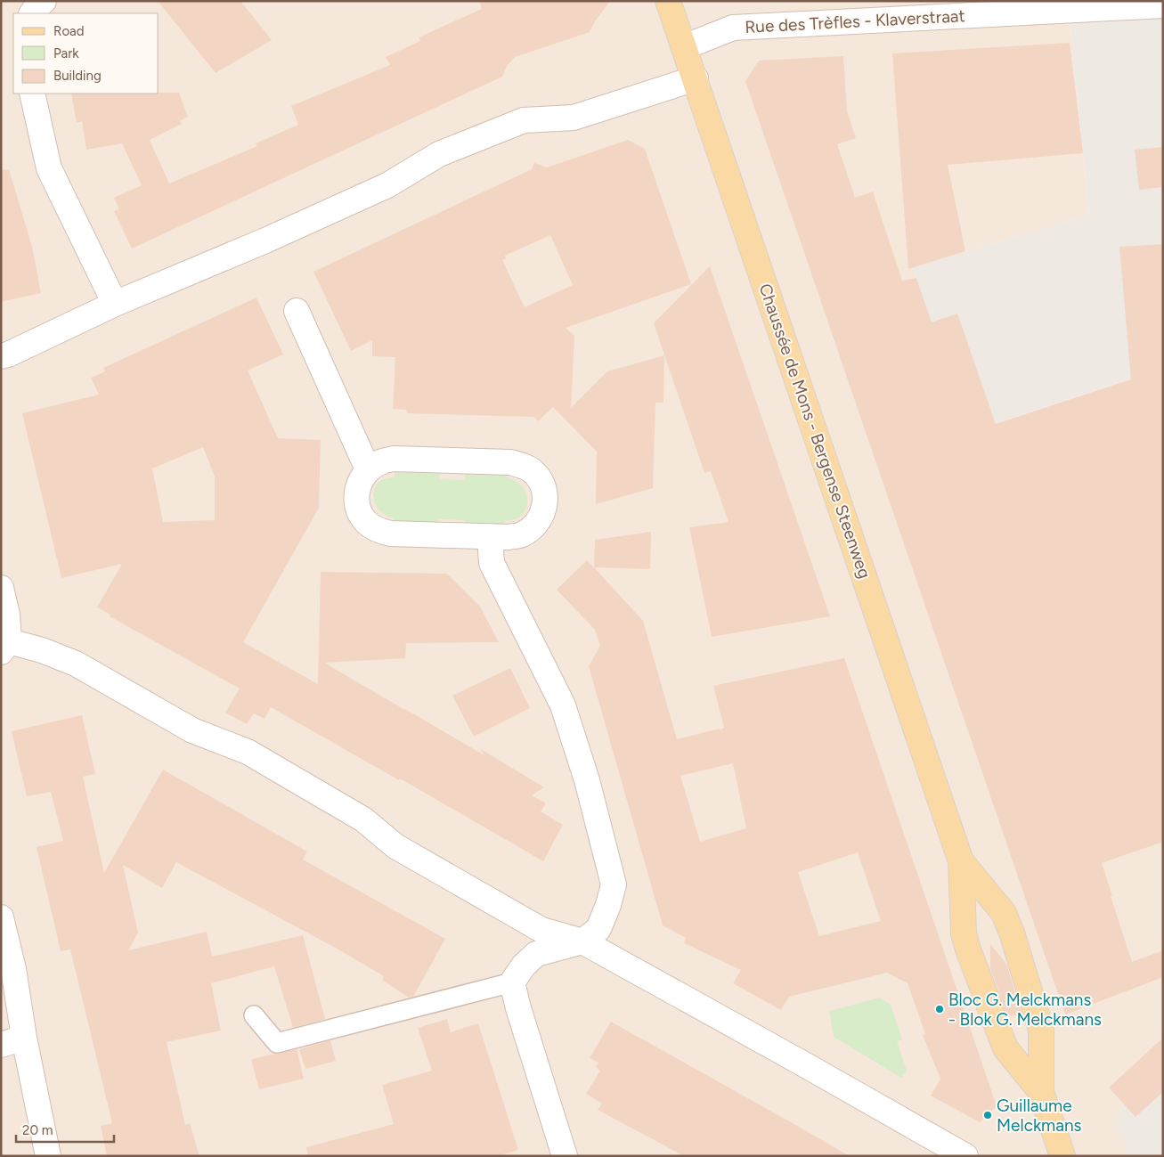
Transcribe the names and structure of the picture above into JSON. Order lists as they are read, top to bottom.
{
  "streets": {
    "main road": ["Chaussée de Mons - Bergense Steenweg"],
    "street": ["Rue des Trèfles - Klaverstraat"]
  },
  "crossings": [
    ["Rue des Trèfles - Klaverstraat", "Chaussée de Mons - Bergense Steenweg"]
  ],
  "places": ["Bloc G. Melckmans - Blok G. Melckmans", "Guillaume Melckmans"],
  "legend": ["Road", "Park", "Building"],
  "scale_bar": "20 m"
}
